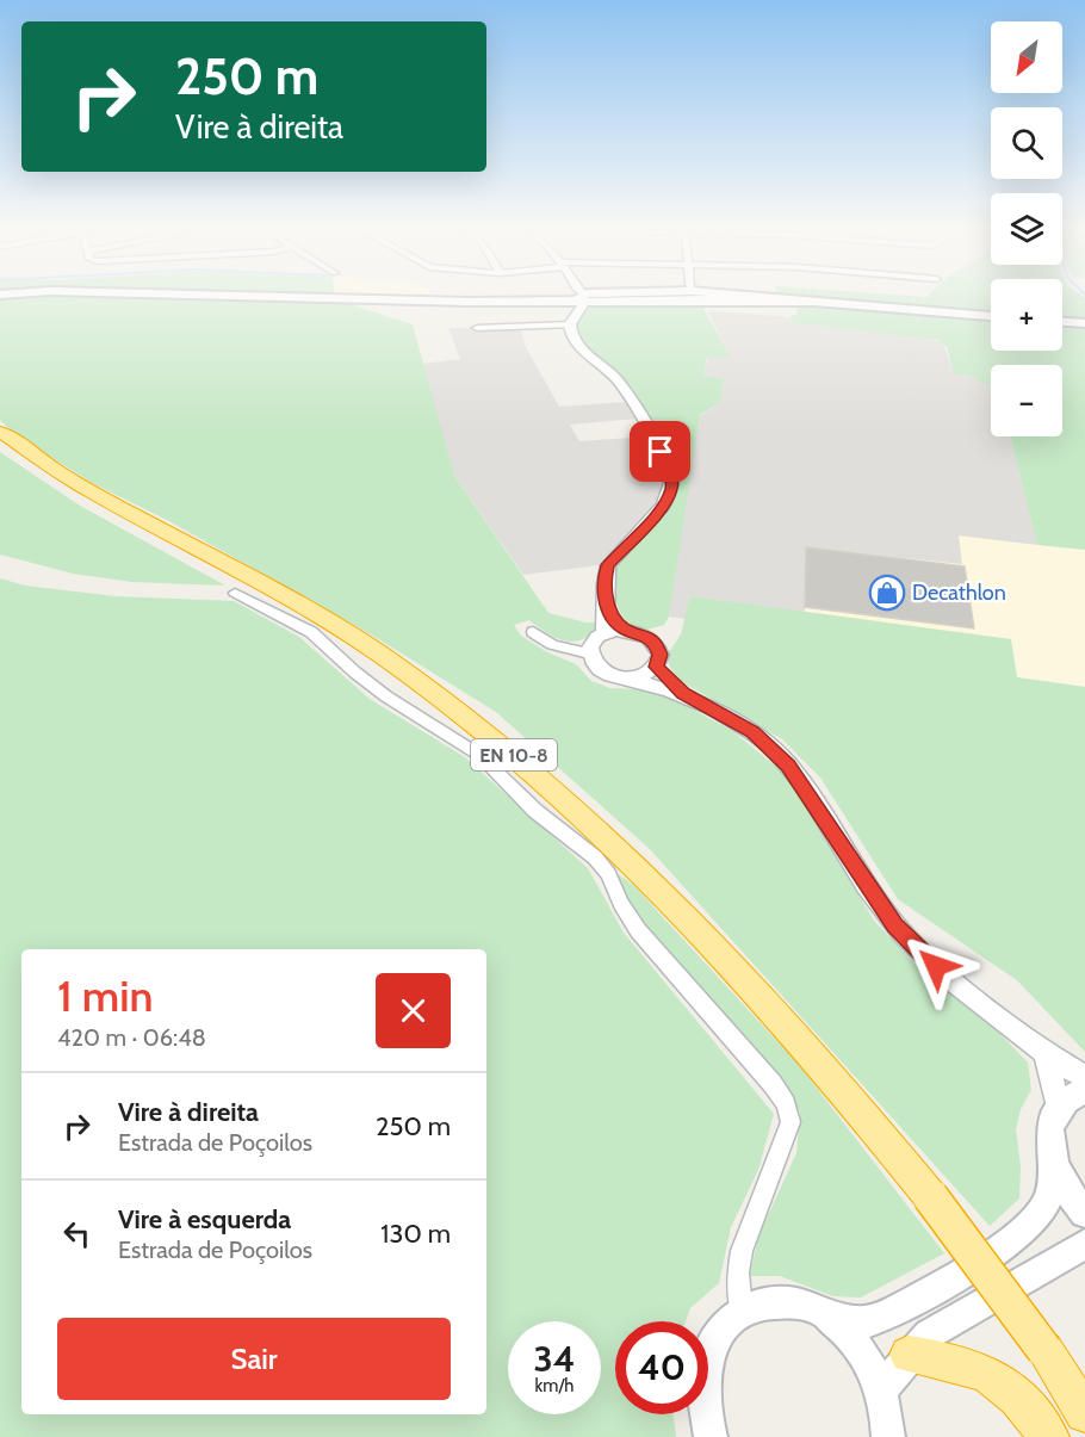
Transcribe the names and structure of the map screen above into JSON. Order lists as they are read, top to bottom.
{
  "streets": {
    "highway": ["EN 10-8"]
  },
  "places": {
    "shop": ["Decathlon"]
  },
  "north": "bottom left",
  "page": {
    "map_buttons": ["+", "−"],
    "turn": ["250 m", "Vire à direita"],
    "heading": ["1 min", "420 m · 06:48"],
    "list": [
      {
        "name": "Vire à direita",
        "note": "Estrada de Poçoilos",
        "value": "250 m"
      },
      {
        "name": "Vire à esquerda",
        "note": "Estrada de Poçoilos",
        "value": "130 m"
      }
    ],
    "buttons": "Sair",
    "speed": "34 km/h",
    "limit": "40"
  }
}
